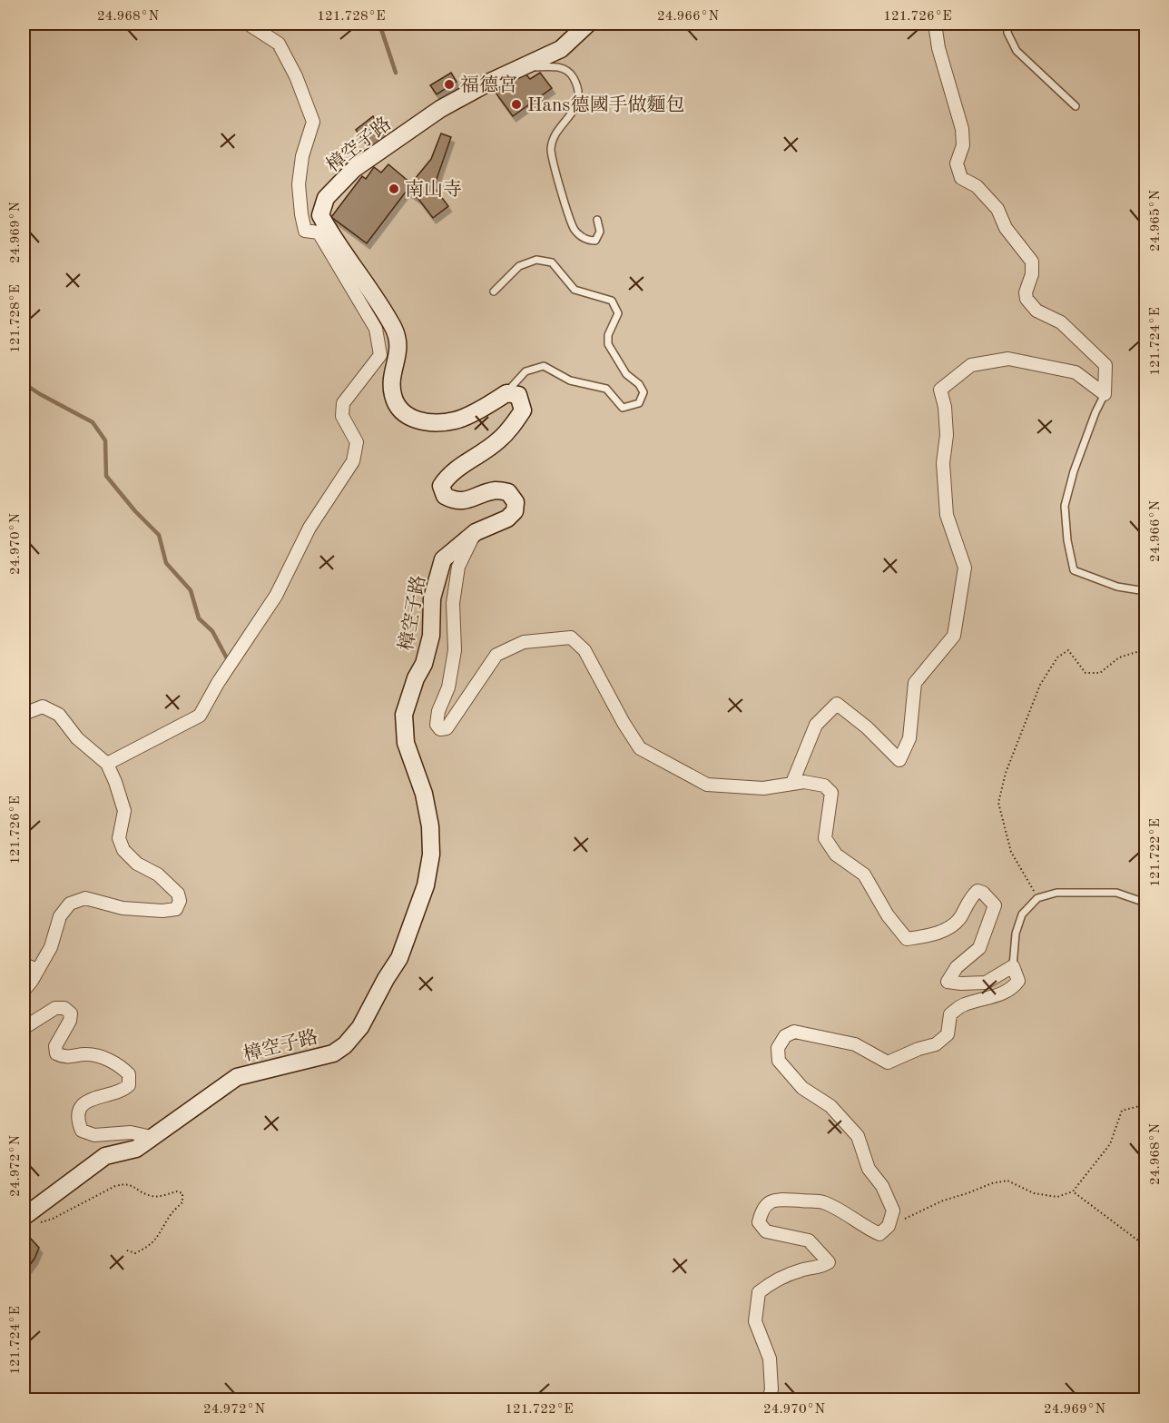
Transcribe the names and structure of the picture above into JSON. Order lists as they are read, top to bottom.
{
  "streets": {
    "street": ["樟空子路"]
  },
  "places": ["福德宮", "Hans德國手做麵包", "南山寺"],
  "coordinates": [
    "24.968°N",
    "121.728°E",
    "24.966°N",
    "121.726°E",
    "24.965°N",
    "24.969°N",
    "121.724°E",
    "24.970°N",
    "121.722°E",
    "24.972°N"
  ]
}
